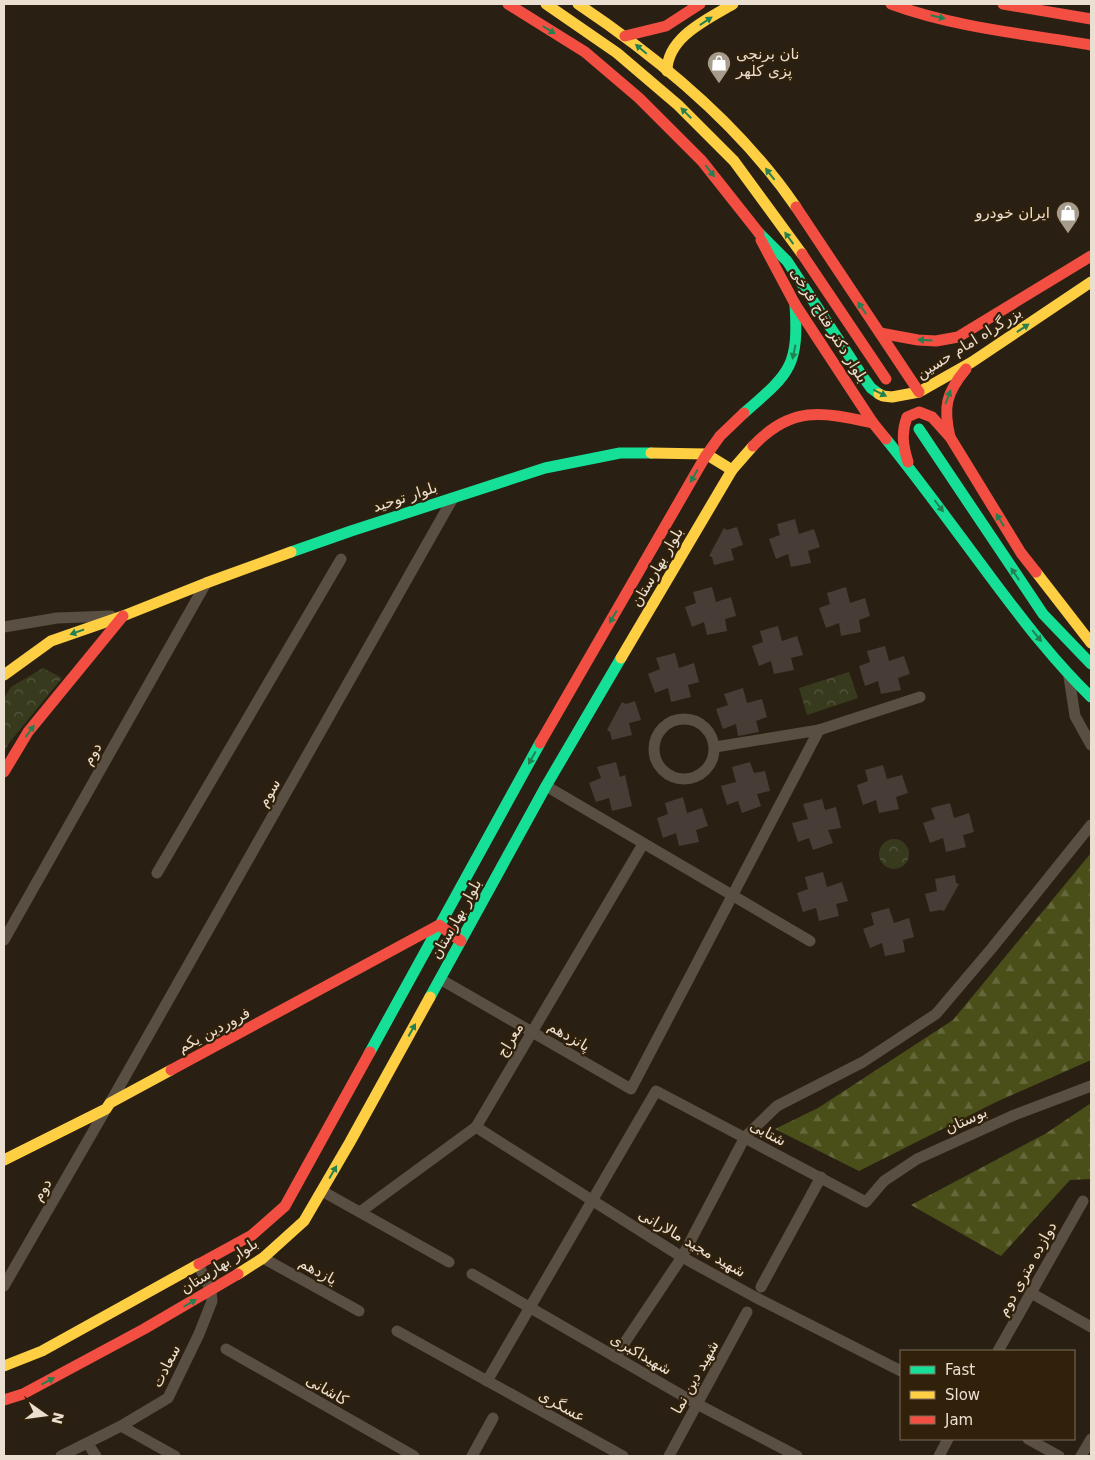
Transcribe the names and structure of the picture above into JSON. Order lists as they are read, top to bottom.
{
  "streets": {
    "main road": [
      "بلوار دکتر فتاح فرخی",
      "بزرگراه امام حسین",
      "بلوار توحید",
      "بلوار بهارستان",
      "فروردین یکم"
    ],
    "street": [
      "دوم",
      "سوم",
      "پانزدهم",
      "معراج",
      "بوستان",
      "شتابی",
      "شهید مجید مالارانی",
      "دوازده متری دوم",
      "یازدهم",
      "شهیداکبری",
      "سعادت",
      "شهید دین نما",
      "کاشانی",
      "عسگری"
    ]
  },
  "crossings": [
    ["بلوار دکتر فتاح فرخی", "بزرگراه امام حسین"],
    ["بلوار دکتر فتاح فرخی", "بلوار بهارستان"],
    ["بلوار توحید", "بلوار بهارستان"],
    ["بلوار توحید", "دوم"],
    ["بلوار توحید", "سوم"],
    ["بلوار بهارستان", "فروردین یکم"],
    ["بلوار بهارستان", "پانزدهم"],
    ["بلوار بهارستان", "یازدهم"],
    ["بلوار بهارستان", "سعادت"],
    ["دوم", "سوم"],
    ["دوم", "فروردین یکم"],
    ["سوم", "فروردین یکم"],
    ["پانزدهم", "معراج"],
    ["معراج", "شهید مجید مالارانی"],
    ["بوستان", "شتابی"],
    ["شتابی", "شهید مجید مالارانی"],
    ["شهیداکبری", "شهید دین نما"]
  ],
  "places": {
    "shop": ["نان برنجی پزی کلهر", "ایران خودرو"]
  },
  "legend": ["Fast", "Slow", "Jam"],
  "north": "right"
}
